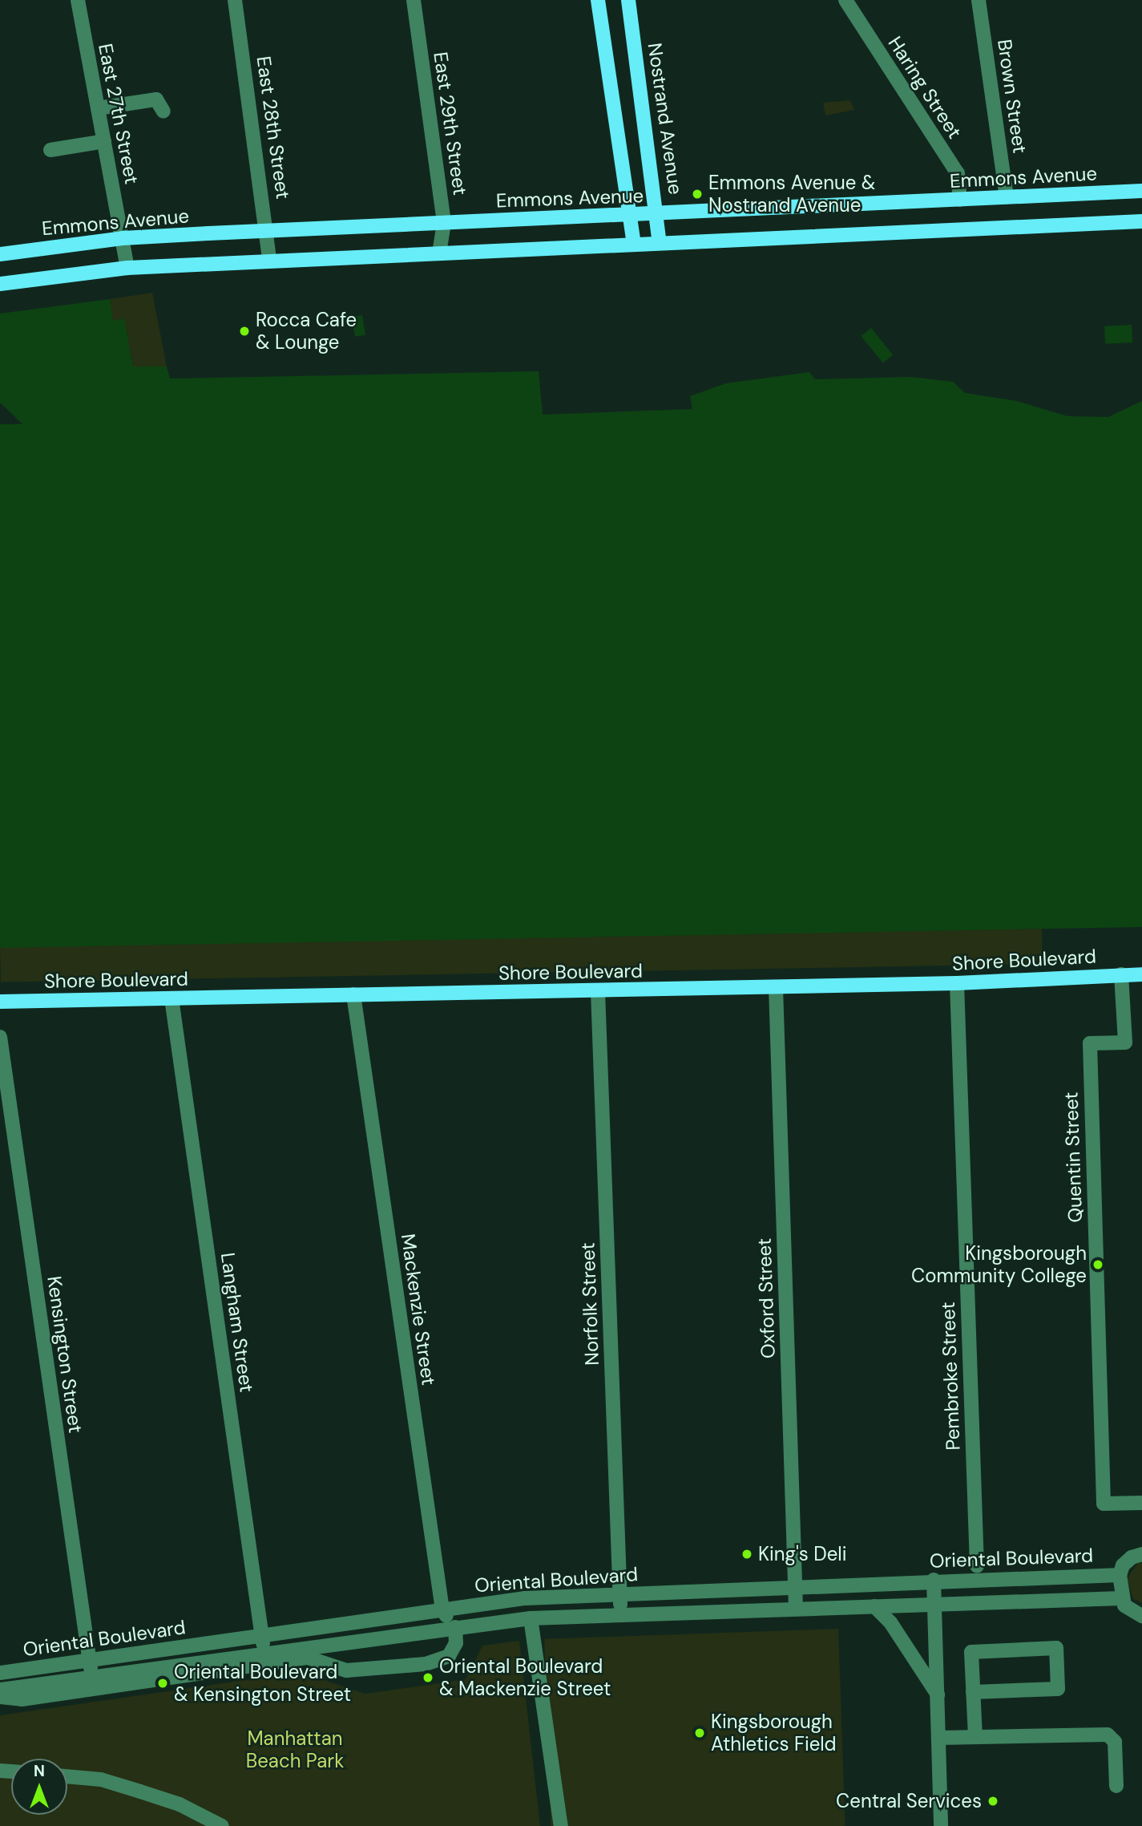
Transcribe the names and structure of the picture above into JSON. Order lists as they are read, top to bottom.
{
  "streets": {
    "main road": ["Nostrand Avenue", "Emmons Avenue", "Shore Boulevard"],
    "street": [
      "Haring Street",
      "Brown Street",
      "East 27th Street",
      "East 29th Street",
      "East 28th Street",
      "Quentin Street",
      "Oxford Street",
      "Norfolk Street",
      "Mackenzie Street",
      "Langham Street",
      "Kensington Street",
      "Pembroke Street",
      "Oriental Boulevard"
    ]
  },
  "crossings": [
    ["Haring Street", "Emmons Avenue"],
    ["Brown Street", "Emmons Avenue"],
    ["East 27th Street", "Emmons Avenue"],
    ["Nostrand Avenue", "Emmons Avenue"],
    ["East 29th Street", "Emmons Avenue"],
    ["East 28th Street", "Emmons Avenue"],
    ["Shore Boulevard", "Quentin Street"],
    ["Shore Boulevard", "Oxford Street"],
    ["Shore Boulevard", "Norfolk Street"],
    ["Shore Boulevard", "Mackenzie Street"],
    ["Shore Boulevard", "Langham Street"],
    ["Shore Boulevard", "Pembroke Street"],
    ["Oxford Street", "Oriental Boulevard"],
    ["Norfolk Street", "Oriental Boulevard"],
    ["Mackenzie Street", "Oriental Boulevard"],
    ["Langham Street", "Oriental Boulevard"],
    ["Kensington Street", "Oriental Boulevard"]
  ],
  "parks": ["Manhattan Beach Park"],
  "places": [
    "Emmons Avenue & Nostrand Avenue",
    "Rocca Cafe & Lounge",
    "Kingsborough Community College",
    "King's Deli",
    "Oriental Boulevard & Mackenzie Street",
    "Oriental Boulevard & Kensington Street",
    "Kingsborough Athletics Field",
    "Central Services"
  ],
  "north": "top"
}
